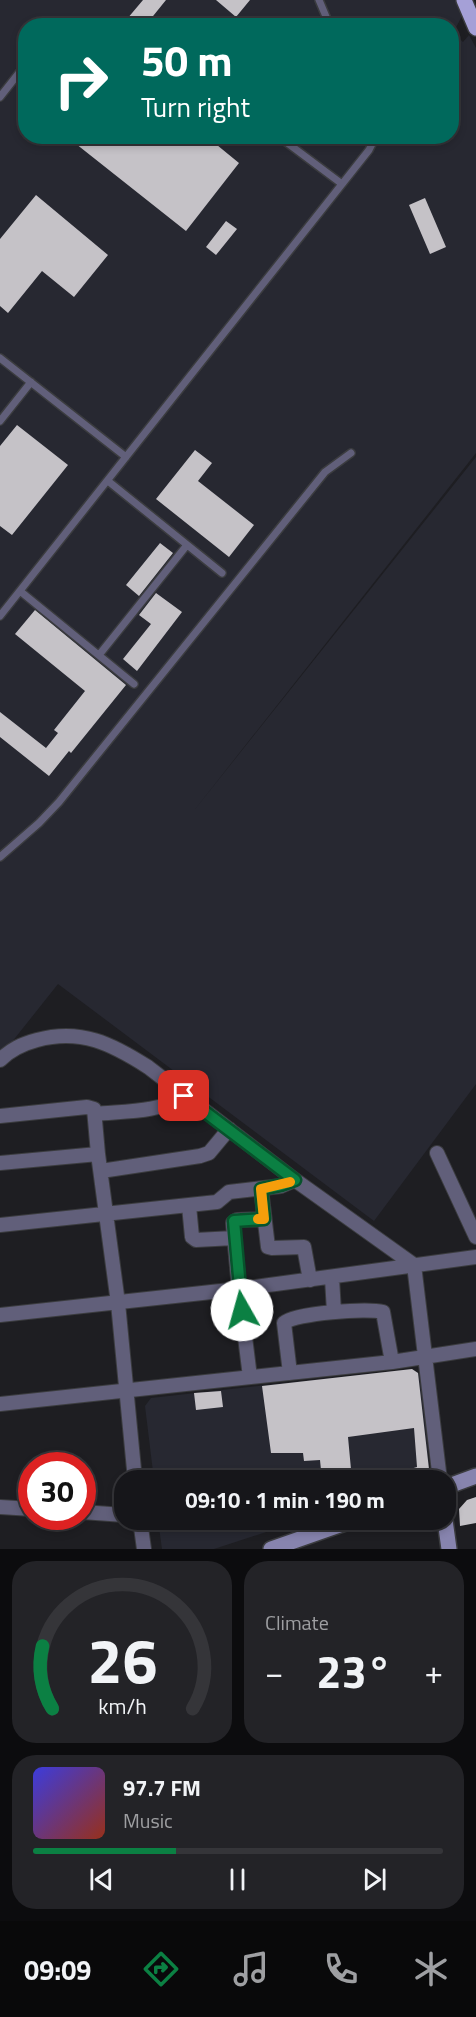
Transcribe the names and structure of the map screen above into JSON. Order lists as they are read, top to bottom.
{
  "page": {
    "turn": ["50 m", "Turn right"],
    "limit": "30",
    "trip": "09:10 · 1 min · 190 m",
    "tile": "Climate",
    "heat": ["−", "23°", "+"],
    "song": ["97.7 FM", "Music"],
    "tabs": "09:09",
    "gauge": ["26", "km/h"]
  }
}
